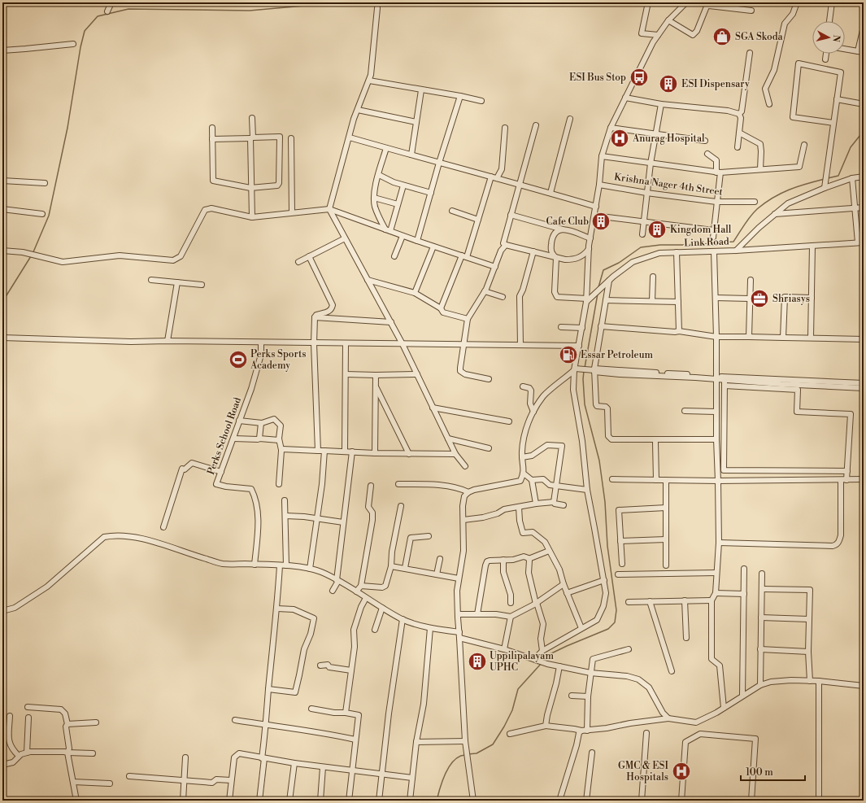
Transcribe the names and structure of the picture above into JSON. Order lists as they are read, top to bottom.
{
  "streets": {
    "street": ["Krishna Nager 4th Street", "Link Road", "Perks School Road"]
  },
  "places": {
    "shop": ["SGA Skoda"],
    "bus stop": ["ESI Bus Stop"],
    "building": [
      "ESI Dispensary",
      "Cafe Club",
      "Kingdom Hall",
      "Uppilipalayam UPHC"
    ],
    "hospital": ["Anurag Hospital", "GMC & ESI Hospitals"],
    "office": ["Shriasys"],
    "fuel station": ["Essar Petroleum"],
    "sports": ["Perks Sports Academy"]
  },
  "scale_bar": "100 m",
  "north": "right"
}
